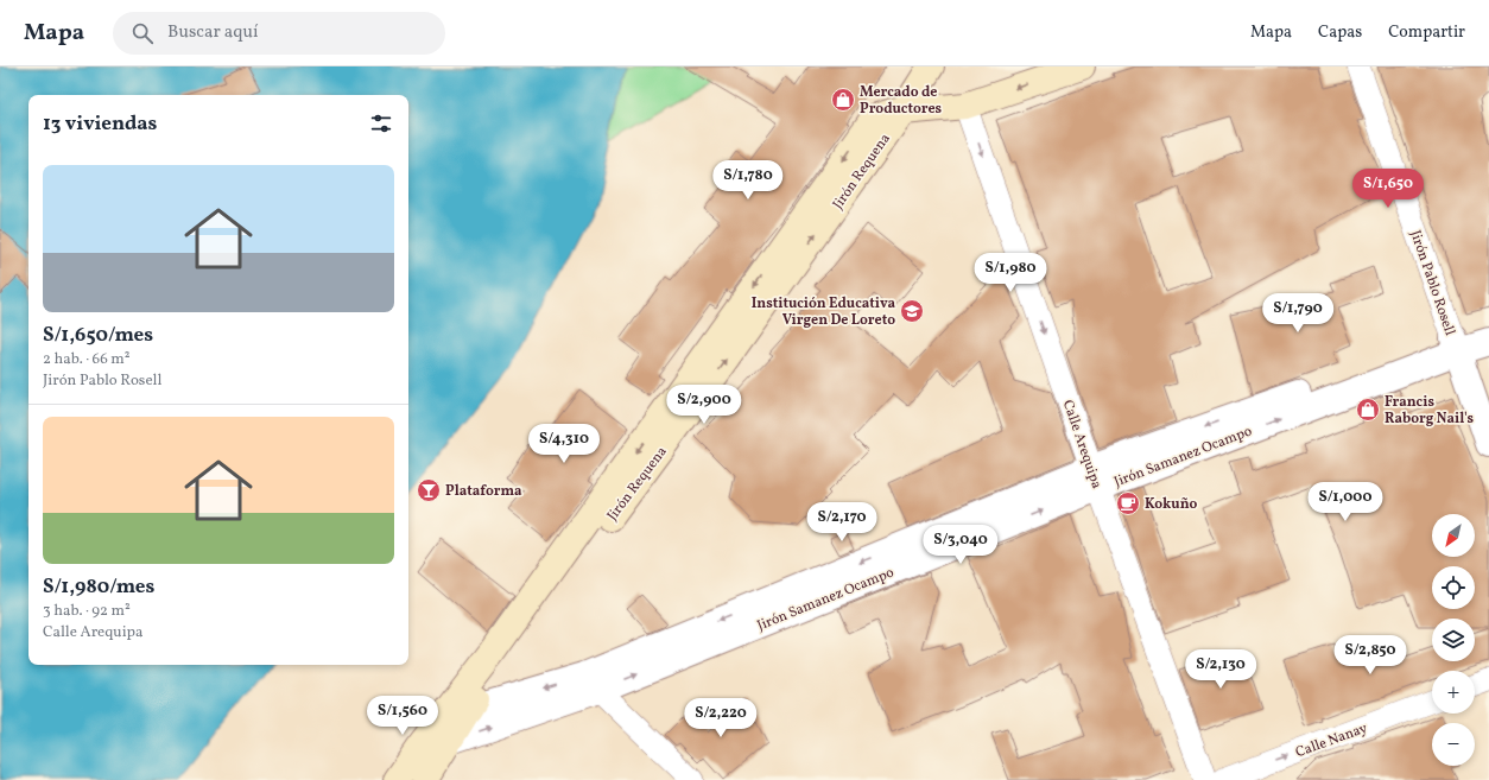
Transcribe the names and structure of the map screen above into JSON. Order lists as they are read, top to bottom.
{
  "streets": {
    "main road": ["Jirón Requena"],
    "street": [
      "Jirón Pablo Rosell",
      "Calle Arequipa",
      "Jirón Samanez Ocampo",
      "Calle Nanay"
    ]
  },
  "crossings": [
    ["Jirón Requena", "Jirón Samanez Ocampo"],
    ["Jirón Pablo Rosell", "Jirón Samanez Ocampo"],
    ["Calle Arequipa", "Jirón Samanez Ocampo"]
  ],
  "one_way": ["Calle Arequipa", "Calle Nanay"],
  "places": {
    "shop": ["Mercado de Productores", "Francis Raborg Nail's"],
    "school or university": ["Institución Educativa Virgen De Loreto"],
    "bar": ["Plataforma"],
    "cafe": ["Kokuño"]
  },
  "north": "bottom left",
  "page": {
    "header": "Mapa",
    "search": "Buscar aquí",
    "nav": ["Mapa", "Capas", "Compartir"],
    "heading": "13 viviendas",
    "list": [
      {
        "name": "S/1,650/mes",
        "note": "2 hab. · 66 m² · Jirón Pablo Rosell"
      },
      {
        "name": "S/1,980/mes",
        "note": "3 hab. · 92 m² · Calle Arequipa"
      }
    ],
    "price": [
      "S/1,780",
      "S/1,650",
      "S/1,980",
      "S/1,790",
      "S/2,900",
      "S/4,310",
      "S/1,000",
      "S/2,170",
      "S/3,040",
      "S/2,850",
      "S/2,130",
      "S/1,560",
      "S/2,220"
    ],
    "map_buttons": ["+", "−"]
  }
}
